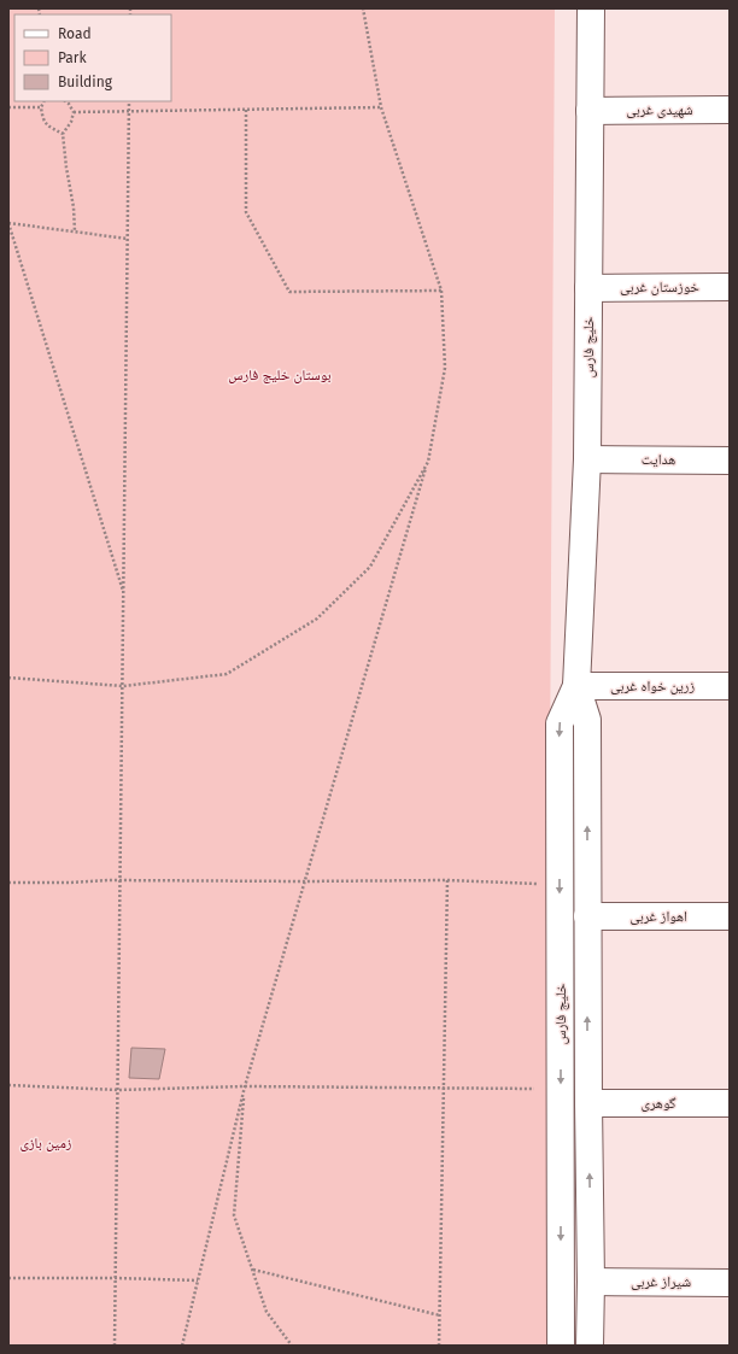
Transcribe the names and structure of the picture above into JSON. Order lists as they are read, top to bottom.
{
  "streets": {
    "main road": [
      "شهیدی غربی",
      "خوزستان غربی",
      "خلیج فارس",
      "هدایت",
      "زرین خواه غربی",
      "اهواز غربی",
      "گوهری",
      "شیراز غربی"
    ]
  },
  "crossings": [
    ["شهیدی غربی", "خلیج فارس"],
    ["خوزستان غربی", "خلیج فارس"],
    ["خلیج فارس", "هدایت"],
    ["خلیج فارس", "زرین خواه غربی"],
    ["خلیج فارس", "اهواز غربی"],
    ["خلیج فارس", "گوهری"],
    ["خلیج فارس", "شیراز غربی"]
  ],
  "parks": ["بوستان خلیج فارس", "زمین بازی"],
  "legend": ["Road", "Park", "Building"]
}
